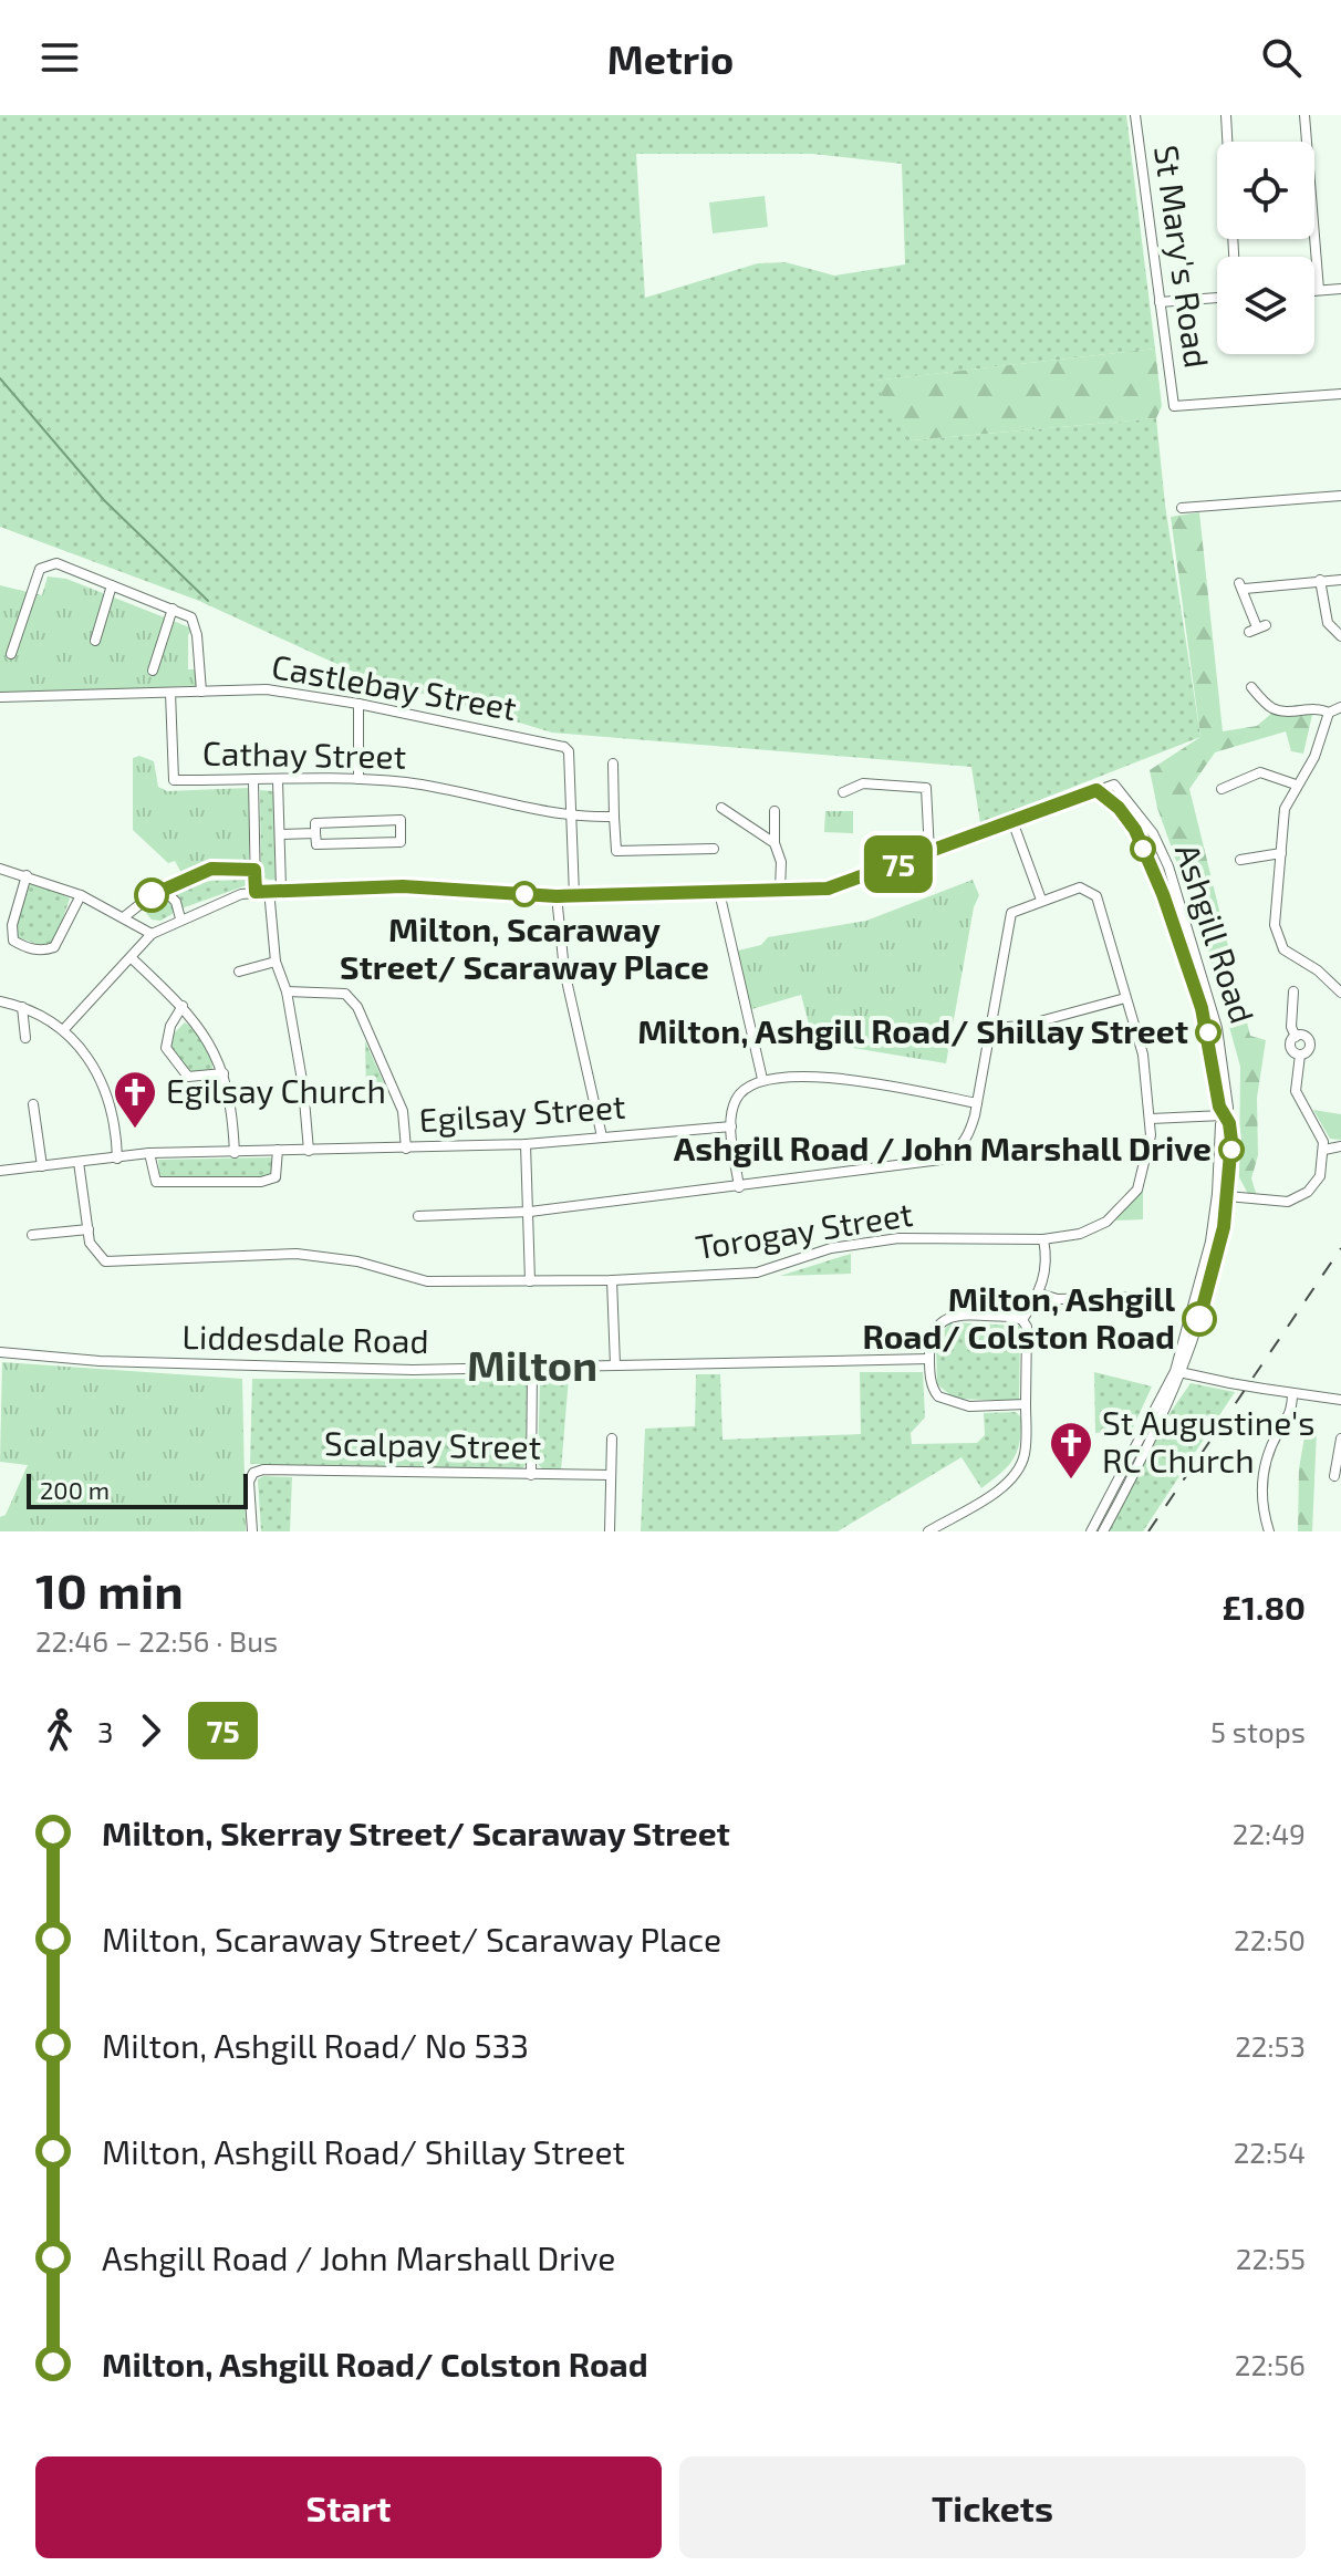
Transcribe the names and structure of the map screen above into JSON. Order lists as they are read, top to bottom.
{
  "streets": {
    "street": [
      "St Mary's Road",
      "Castlebay Street",
      "Cathay Street",
      "Ashgill Road",
      "Egilsay Street",
      "Torogay Street",
      "Liddesdale Road",
      "Scalpay Street"
    ]
  },
  "crossings": [
    ["Castlebay Street", "Cathay Street"],
    ["Egilsay Street", "Torogay Street"]
  ],
  "districts": ["Milton"],
  "places": {
    "other": [
      "Milton, Scaraway Street/ Scaraway Place",
      "Milton, Ashgill Road/ Shillay Street",
      "Ashgill Road / John Marshall Drive",
      "Milton, Ashgill Road/ Colston Road"
    ],
    "church": ["Egilsay Church", "St Augustine's RC Church"]
  },
  "lines": ["bus line 75"],
  "scale_bar": "200 m",
  "page": {
    "header": "Metrio",
    "on_map": "75",
    "scale": "200 m",
    "heading": ["10 min", "22:46 – 22:56 · Bus", "£1.80"],
    "legs": ["3", "75", "5 stops"],
    "list": [
      {
        "name": "Milton, Skerray Street/ Scaraway Street",
        "value": "22:49"
      },
      {
        "name": "Milton, Scaraway Street/ Scaraway Place",
        "value": "22:50"
      },
      {
        "name": "Milton, Ashgill Road/ No 533",
        "value": "22:53"
      },
      {
        "name": "Milton, Ashgill Road/ Shillay Street",
        "value": "22:54"
      },
      {
        "name": "Ashgill Road / John Marshall Drive",
        "value": "22:55"
      },
      {
        "name": "Milton, Ashgill Road/ Colston Road",
        "value": "22:56"
      }
    ],
    "buttons": ["Start", "Tickets"]
  }
}
